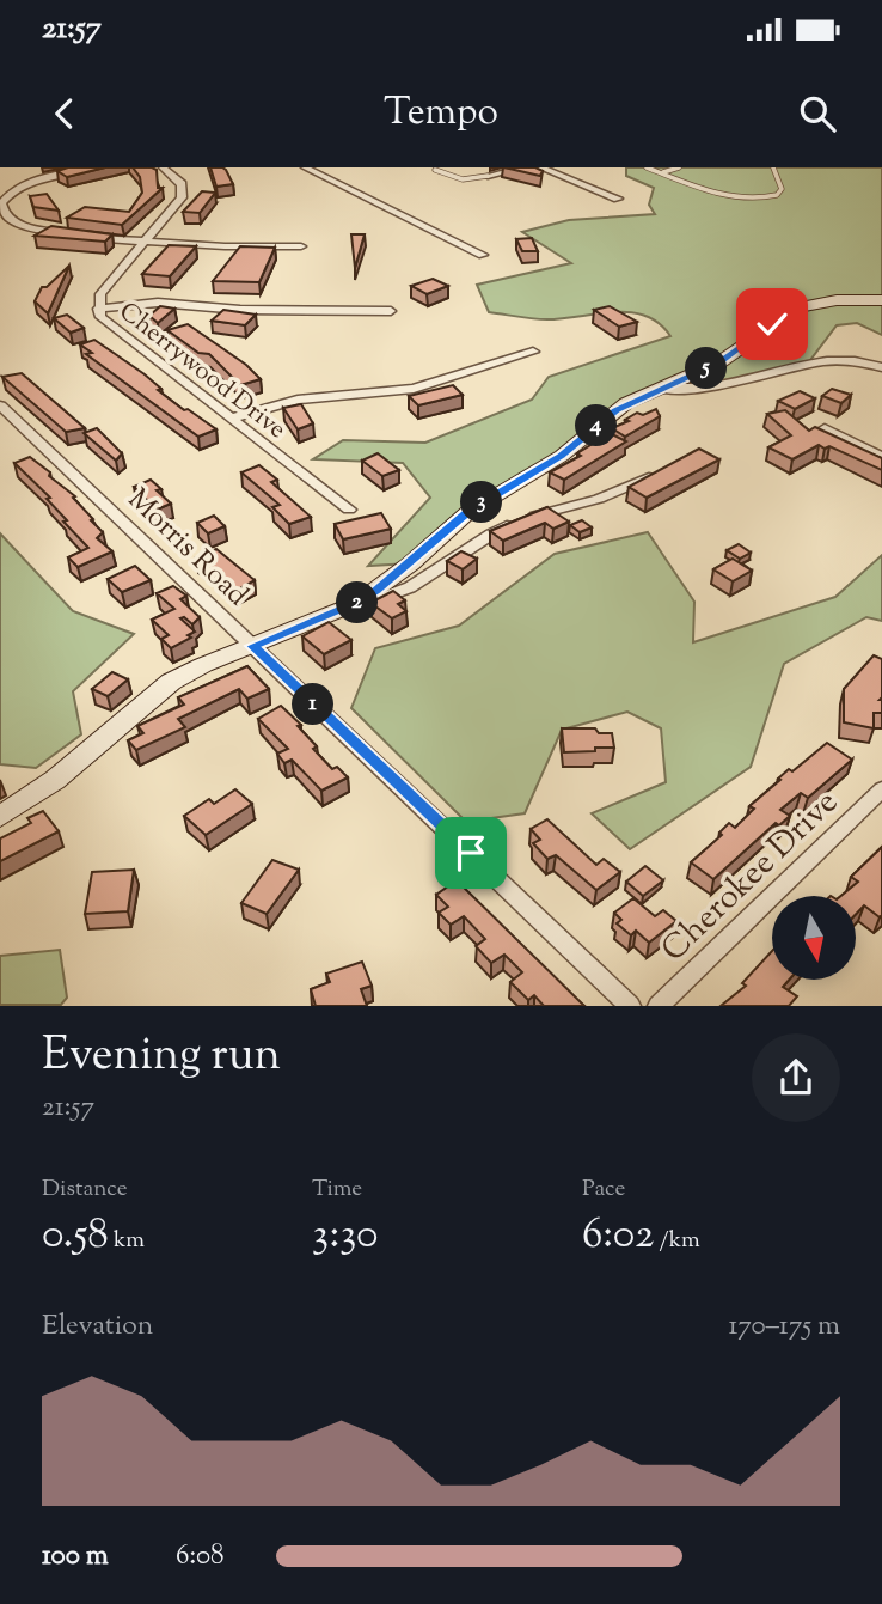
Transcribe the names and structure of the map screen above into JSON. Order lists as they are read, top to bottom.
{
  "streets": {
    "street": ["Cherrywood Drive", "Morris Road", "Cherokee Drive"]
  },
  "north": "bottom",
  "page": {
    "status": "21:57",
    "header": "Tempo",
    "pins": [
      "5",
      "4",
      "3",
      "2",
      "1"
    ],
    "heading": ["Evening run", "21:57"],
    "stats": [
      ["Distance", "0.58 km"],
      ["Time", "3:30"],
      ["Pace", "6:02 /km"]
    ],
    "chart": ["Elevation", "170–175 m"],
    "list": [
      {
        "name": "100 m",
        "note": "6:08"
      }
    ]
  }
}
